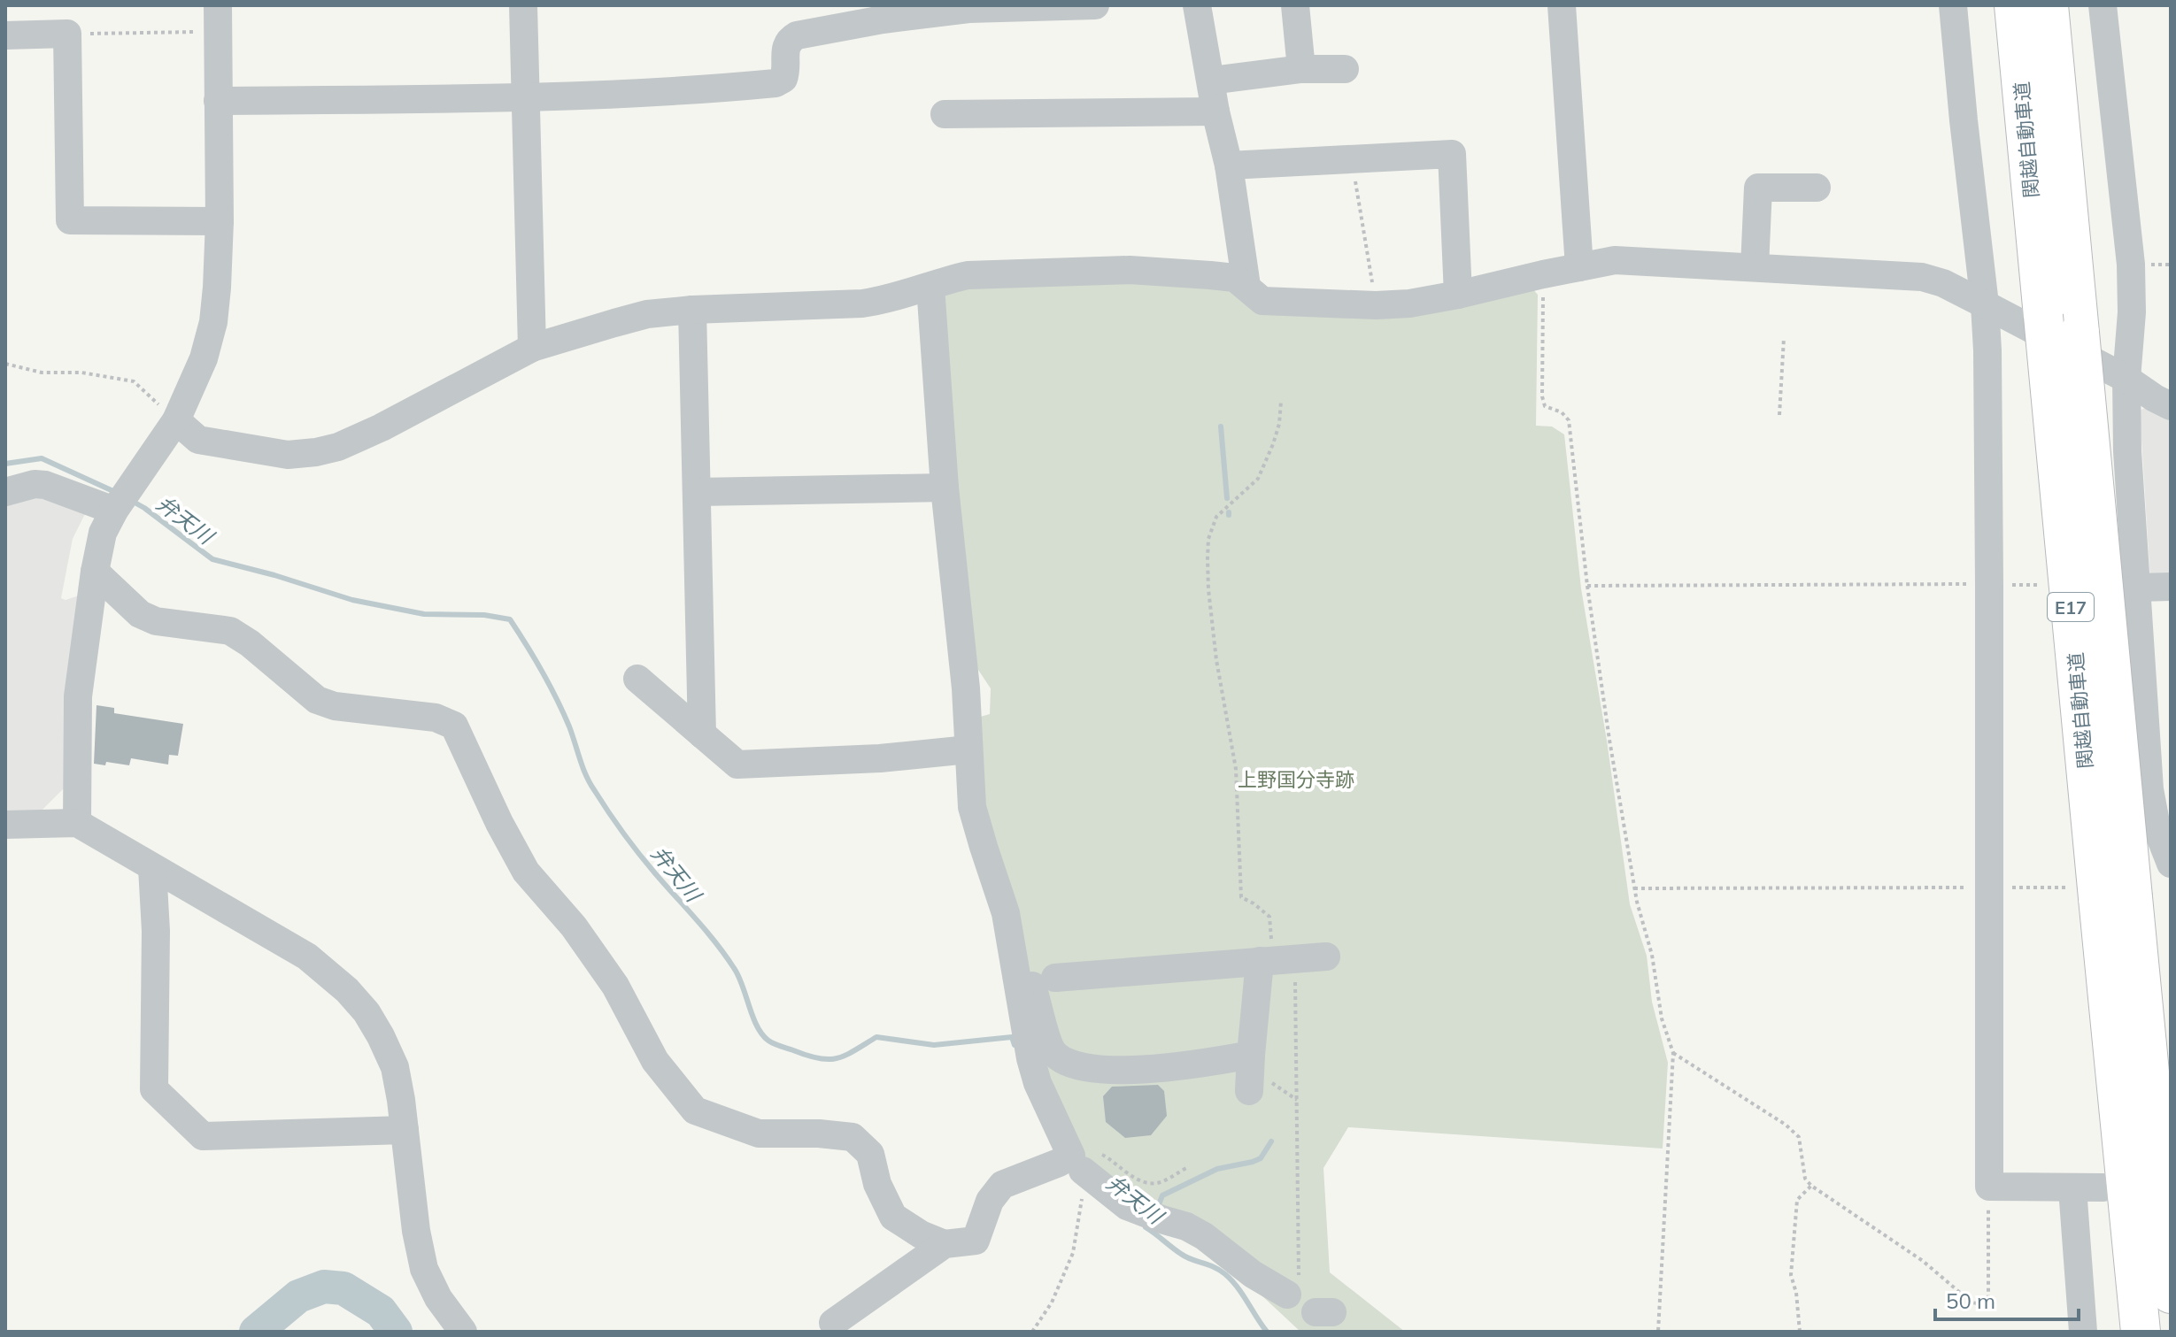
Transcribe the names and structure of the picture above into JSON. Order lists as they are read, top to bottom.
{
  "streets": {
    "highway": ["関越自動車道", "E17"]
  },
  "water": ["弁天川"],
  "parks": ["上野国分寺跡"],
  "scale_bar": "50 m"
}
